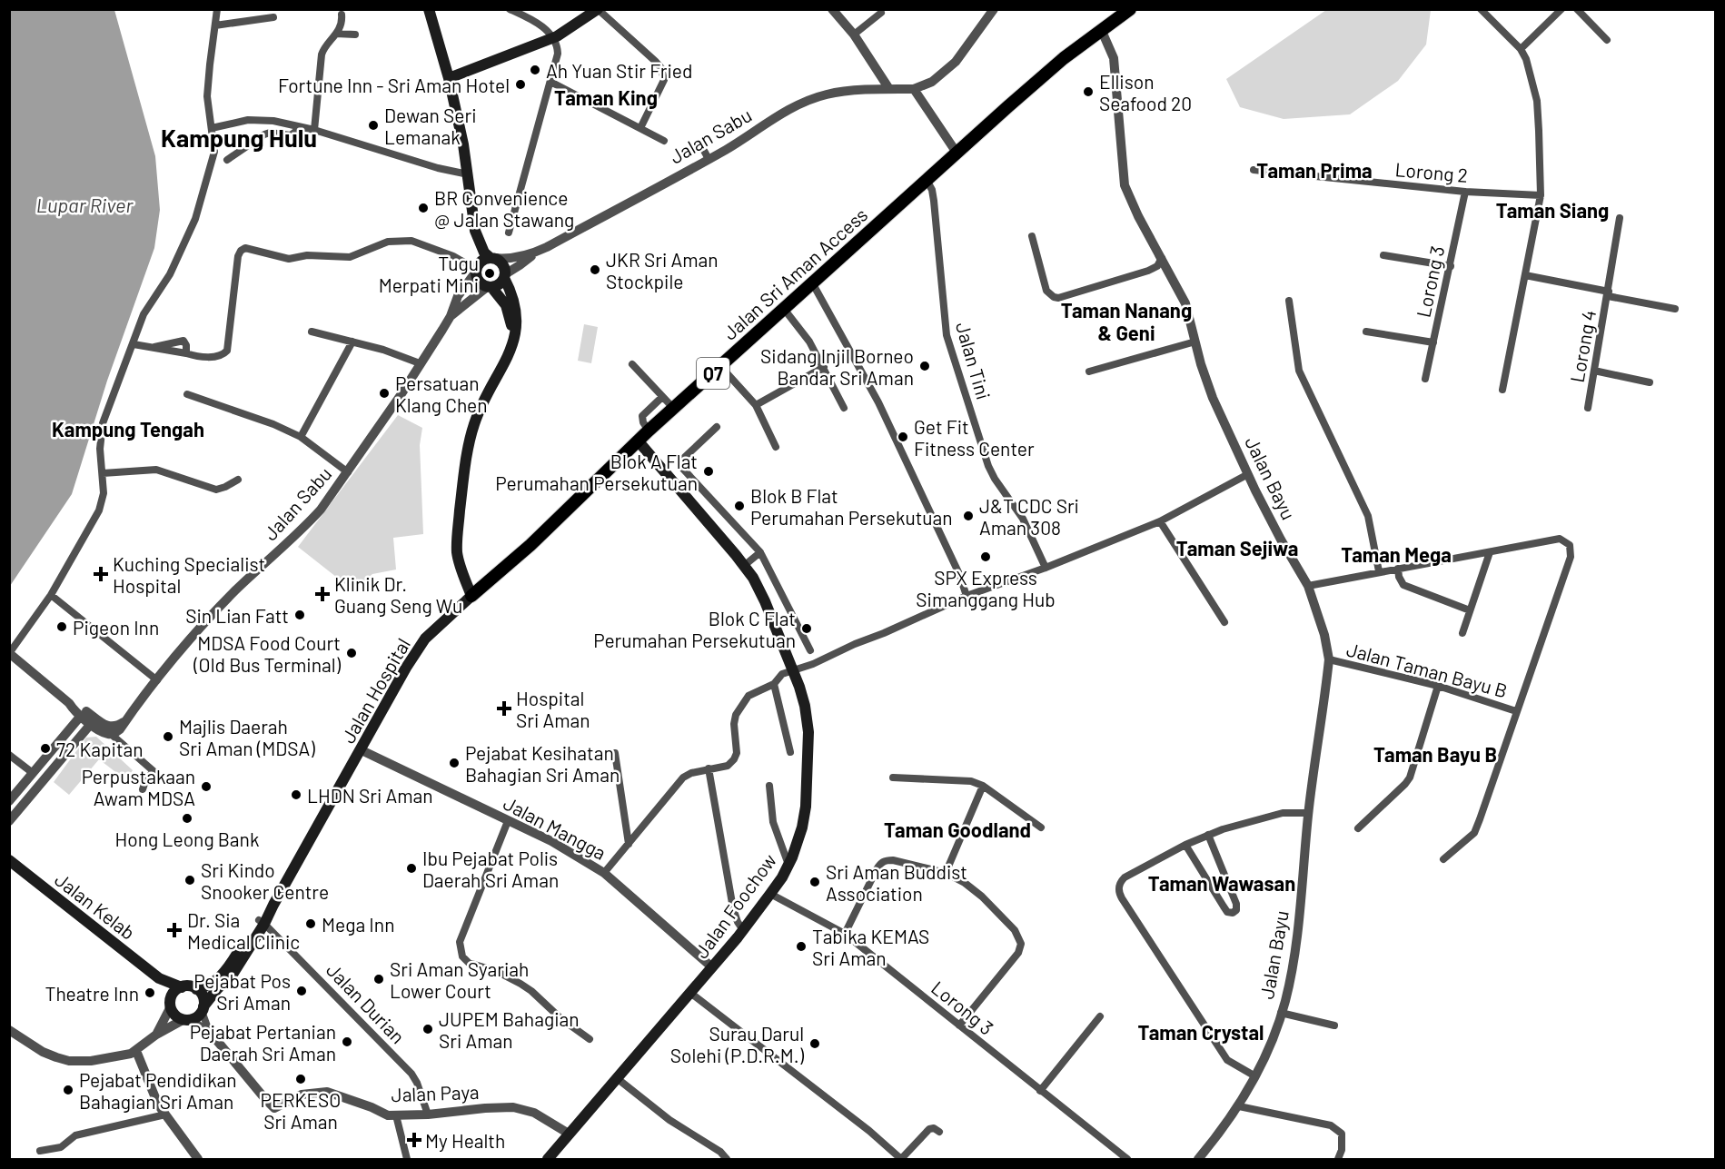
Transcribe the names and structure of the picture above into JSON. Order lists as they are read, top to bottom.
{
  "streets": {
    "main road": [
      "Jalan Sri Aman Access",
      "Q7",
      "Jalan Hospital",
      "Jalan Kelab",
      "Jalan Foochow"
    ],
    "street": [
      "Jalan Sabu",
      "Lorong 2",
      "Lorong 3",
      "Lorong 4",
      "Jalan Tini",
      "Jalan Bayu",
      "Jalan Taman Bayu B",
      "Jalan Mangga",
      "Jalan Durian",
      "Jalan Paya"
    ]
  },
  "crossings": [
    ["Lorong 2", "Lorong 3"],
    ["Jalan Sri Aman Access", "Jalan Tini"],
    ["Jalan Sri Aman Access", "Q7"],
    ["Jalan Sri Aman Access", "Jalan Bayu"],
    ["Jalan Sri Aman Access", "Jalan Hospital"],
    ["Jalan Sri Aman Access", "Jalan Foochow"],
    ["Lorong 3", "Jalan Foochow"],
    ["Q7", "Jalan Bayu"],
    ["Jalan Bayu", "Jalan Taman Bayu B"],
    ["Jalan Hospital", "Jalan Mangga"],
    ["Jalan Hospital", "Jalan Kelab"],
    ["Jalan Hospital", "Jalan Durian"],
    ["Jalan Mangga", "Jalan Foochow"],
    ["Jalan Foochow", "Jalan Paya"],
    ["Jalan Durian", "Jalan Paya"]
  ],
  "districts": [
    "Taman King",
    "Kampung Hulu",
    "Taman Prima",
    "Taman Siang",
    "Taman Nanang & Geni",
    "Kampung Tengah",
    "Taman Sejiwa",
    "Taman Mega",
    "Taman Bayu B",
    "Taman Goodland",
    "Taman Wawasan",
    "Taman Crystal"
  ],
  "water": ["Lupar River"],
  "places": {
    "other": [
      "Ah Yuan Stir Fried",
      "Fortune Inn - Sri Aman Hotel",
      "Ellison Seafood 20",
      "Dewan Seri Lemanak",
      "BR Convenience @ Jalan Stawang",
      "JKR Sri Aman Stockpile",
      "Tugu Merpati Mini",
      "Sidang Injil Borneo Bandar Sri Aman",
      "Persatuan Klang Chen",
      "Get Fit Fitness Center",
      "Blok A Flat Perumahan Persekutuan",
      "Blok B Flat Perumahan Persekutuan",
      "J&T CDC Sri Aman 308",
      "SPX Express Simanggang Hub",
      "Sin Lian Fatt",
      "Pigeon Inn",
      "Blok C Flat Perumahan Persekutuan",
      "MDSA Food Court (Old Bus Terminal)",
      "Majlis Daerah Sri Aman (MDSA)",
      "72 Kapitan",
      "Pejabat Kesihatan Bahagian Sri Aman",
      "Perpustakaan Awam MDSA",
      "LHDN Sri Aman",
      "Hong Leong Bank",
      "Ibu Pejabat Polis Daerah Sri Aman",
      "Sri Kindo Snooker Centre",
      "Sri Aman Buddist Association",
      "Mega Inn",
      "Tabika KEMAS Sri Aman",
      "Sri Aman Syariah Lower Court",
      "Pejabat Pos Sri Aman",
      "Theatre Inn",
      "JUPEM Bahagian Sri Aman",
      "Pejabat Pertanian Daerah Sri Aman",
      "Surau Darul Solehi (P.D.R.M.)",
      "PERKESO Sri Aman",
      "Pejabat Pendidikan Bahagian Sri Aman"
    ],
    "health": [
      "Kuching Specialist Hospital",
      "Klinik Dr. Guang Seng Wu",
      "Hospital Sri Aman",
      "Dr. Sia Medical Clinic",
      "My Health"
    ]
  }
}
